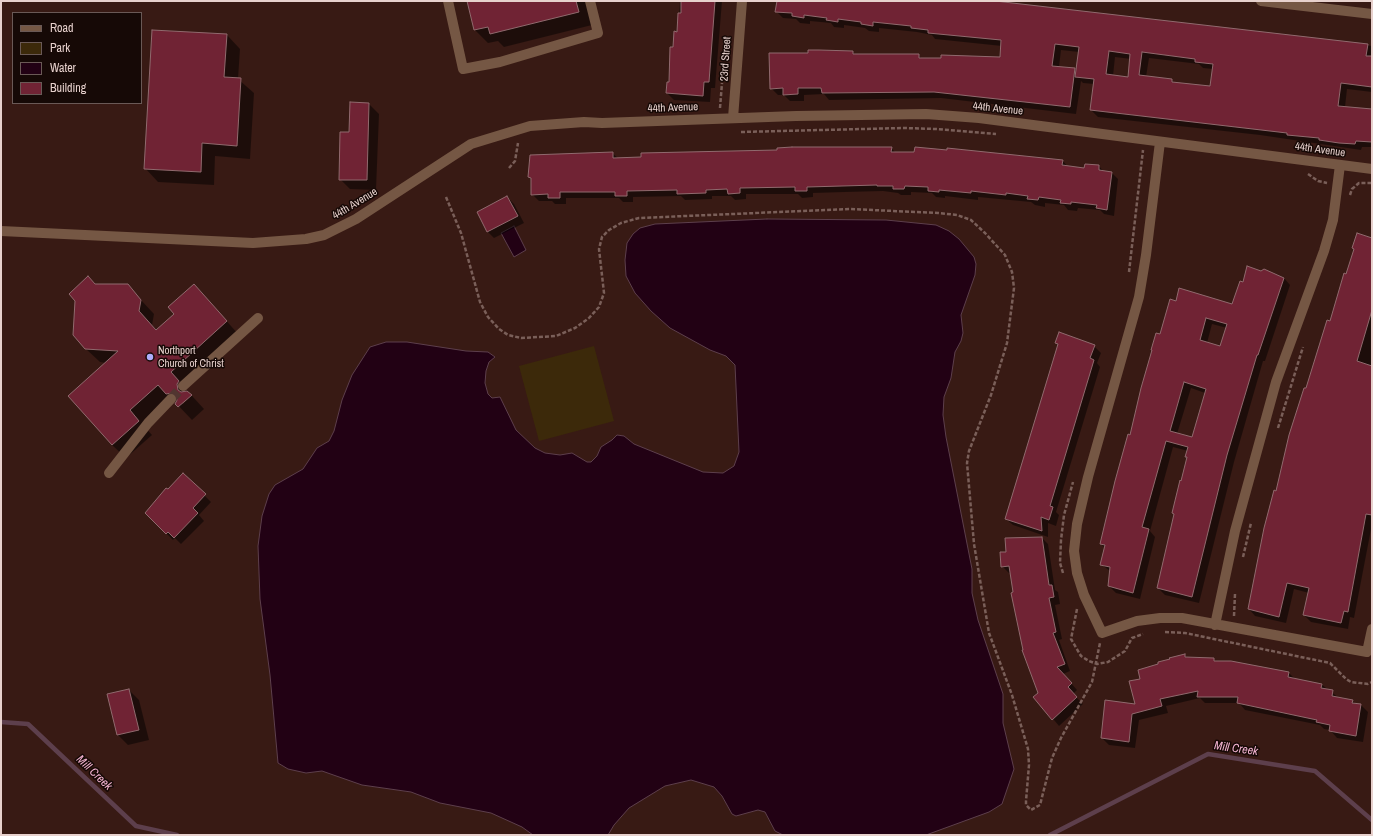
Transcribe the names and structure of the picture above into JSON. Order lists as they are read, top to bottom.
{
  "streets": {
    "street": ["23rd Street", "44th Avenue"]
  },
  "crossings": [
    ["23rd Street", "44th Avenue"]
  ],
  "water": ["Mill Creek"],
  "places": ["Northport Church of Christ"],
  "legend": [
    "Road",
    "Park",
    "Water",
    "Building"
  ]
}
